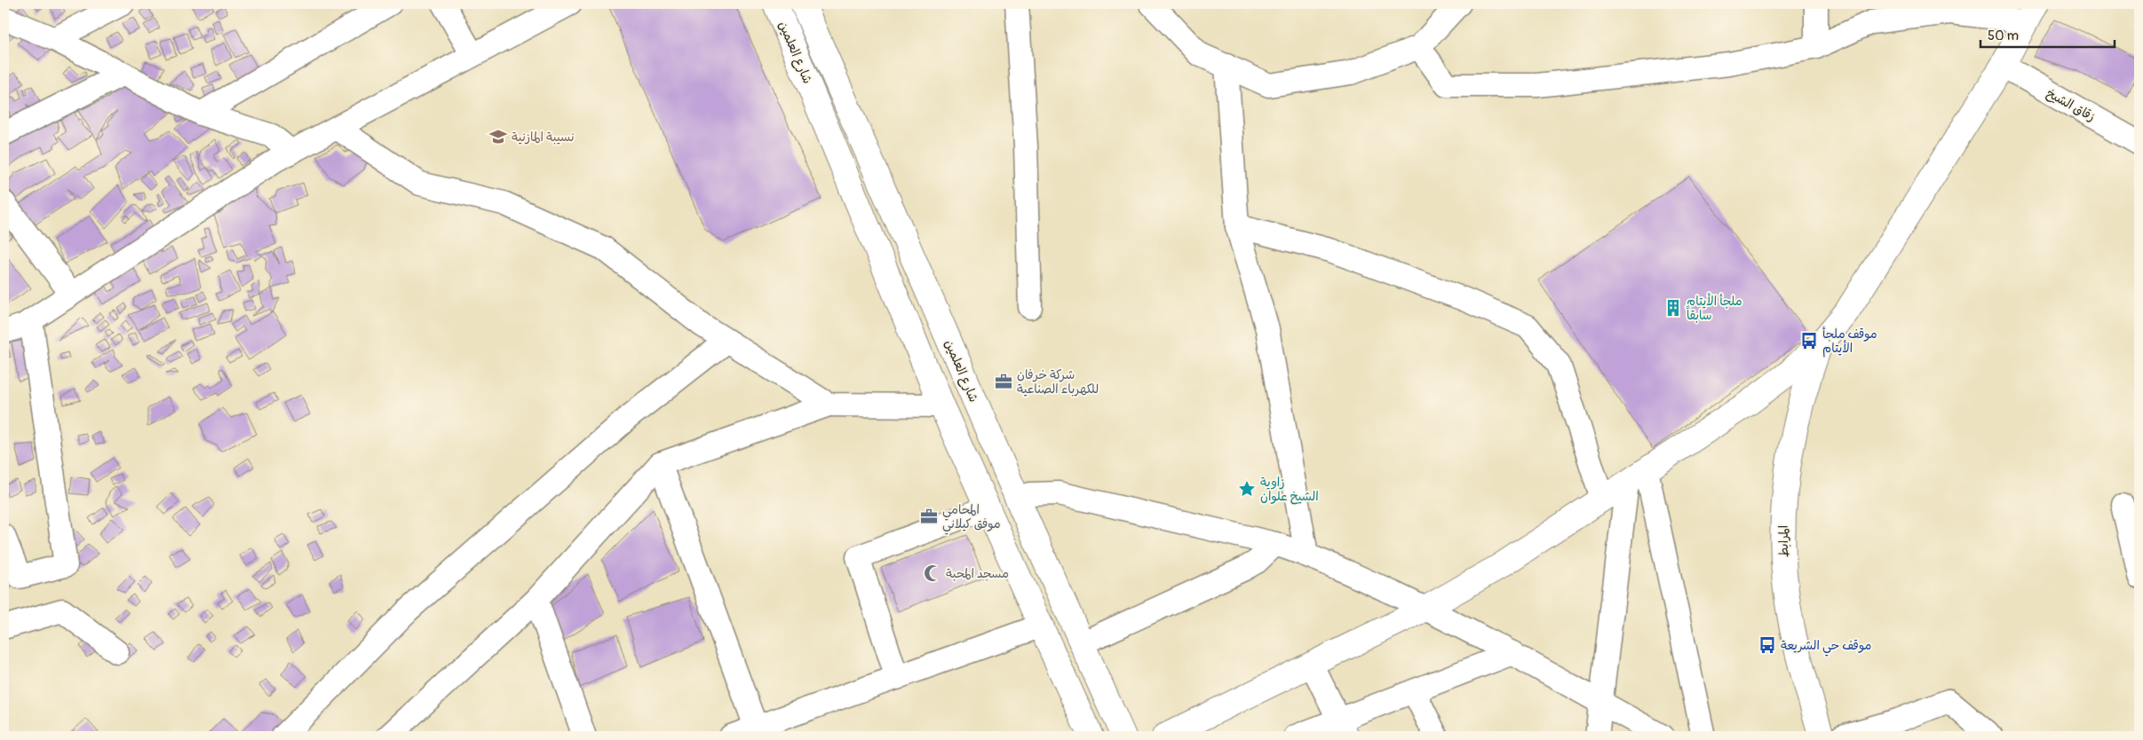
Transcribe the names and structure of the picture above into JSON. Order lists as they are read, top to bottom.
{
  "streets": {
    "main road": ["شارع العلمين", "المرابط"],
    "street": ["زقاق الشيخ"]
  },
  "places": {
    "school or university": ["نسيبة المازنية"],
    "building": ["ملجأ الأيتام سابقاً"],
    "bus stop": ["موقف ملجأ الأيتام", "موقف حي الشريعة"],
    "office": ["شركة خرفان للكهرباء الصناعية", "المحامي موفق كيلاني"],
    "place": ["زاوية الشيخ علوان"],
    "mosque": ["مسجد المحبة"]
  },
  "scale_bar": "50 m"
}
